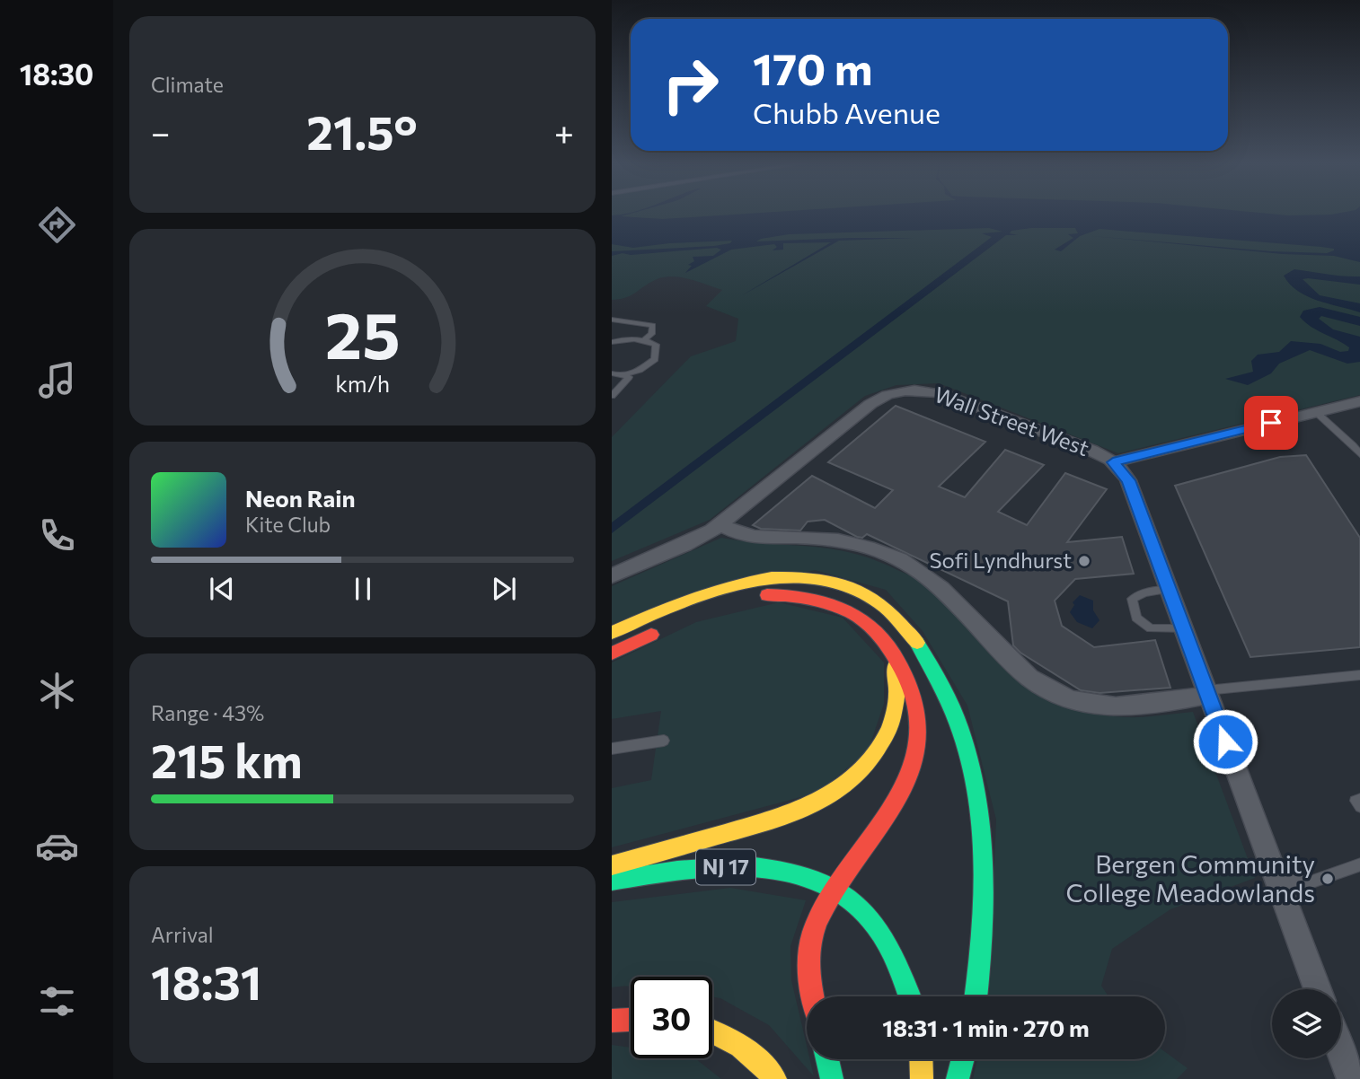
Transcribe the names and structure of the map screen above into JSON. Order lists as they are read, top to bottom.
{
  "streets": {
    "main road": ["NJ 17"],
    "street": ["Wall Street West"]
  },
  "places": ["Sofi Lyndhurst", "Bergen Community College Meadowlands"],
  "page": {
    "tabs": "18:30",
    "tile": [
      "Climate",
      ["Range · 43%", "215 km"],
      ["Arrival", "18:31"]
    ],
    "turn": ["170 m", "Chubb Avenue"],
    "heat": ["−", "21.5°", "+"],
    "song": ["Neon Rain", "Kite Club"],
    "limit": "30",
    "trip": "18:31 · 1 min · 270 m",
    "gauge": ["25", "km/h"]
  }
}
